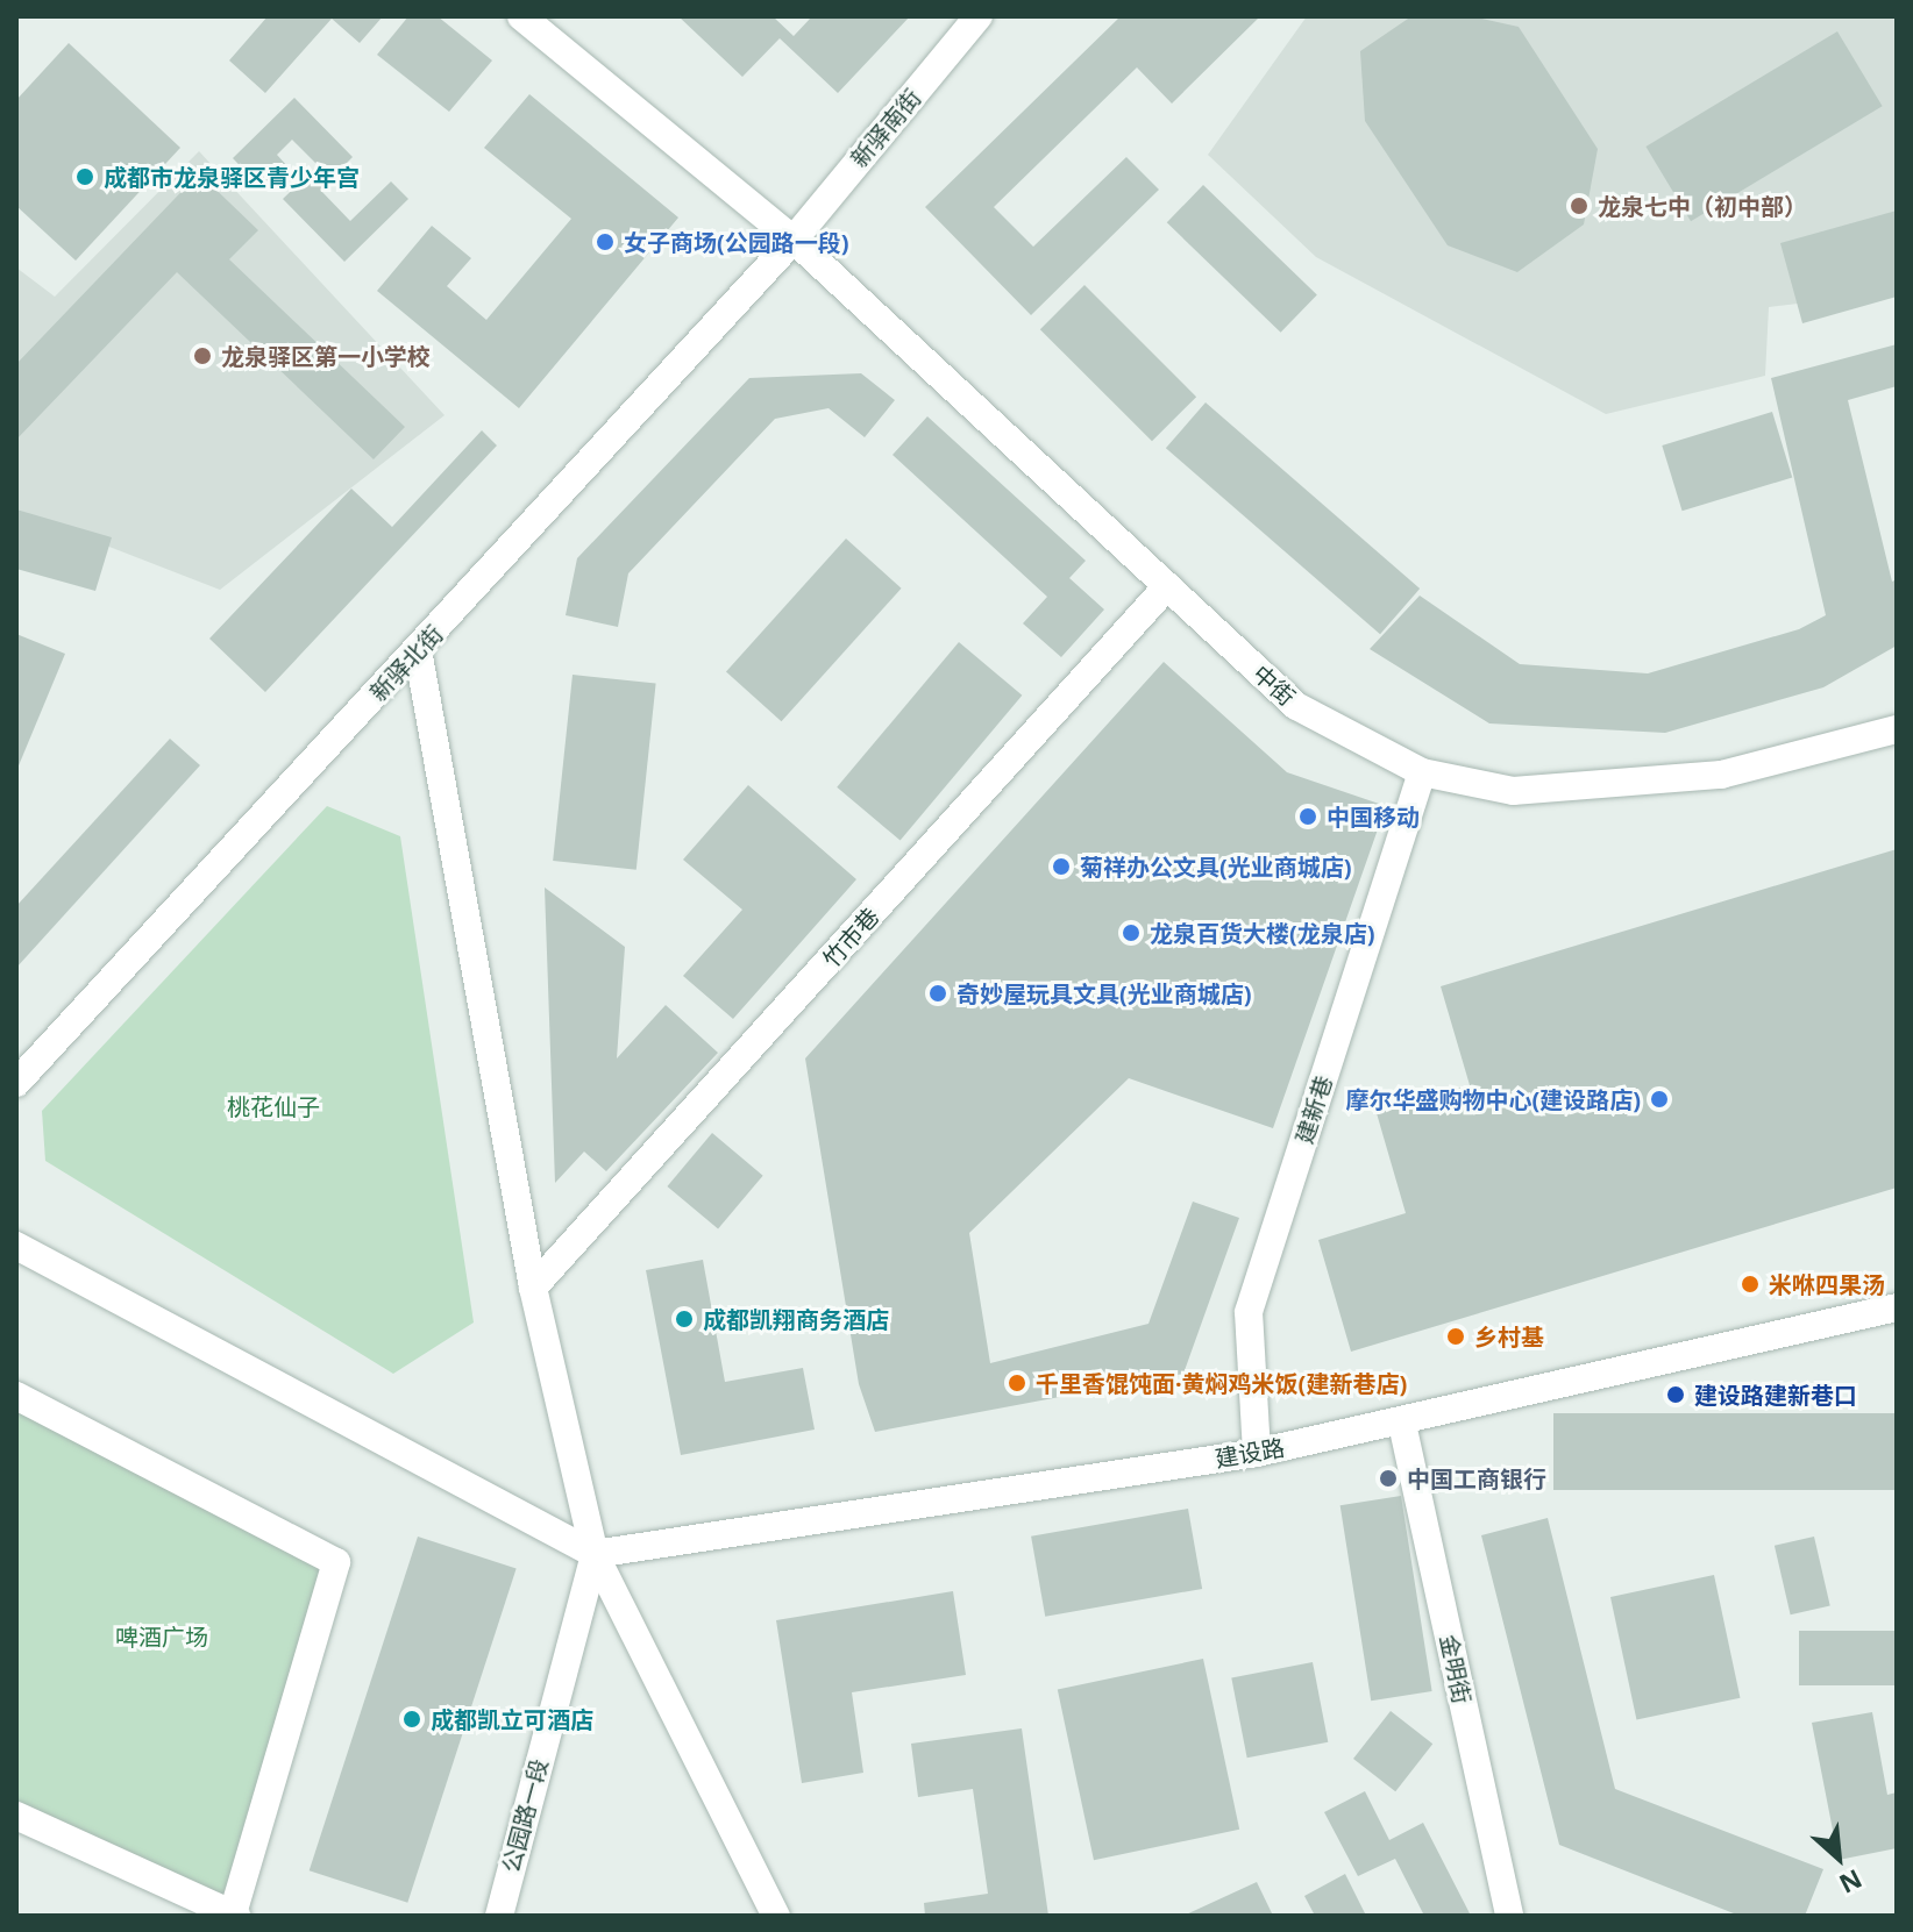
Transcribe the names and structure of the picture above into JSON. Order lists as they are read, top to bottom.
{
  "streets": {
    "street": [
      "新驿南街",
      "新驿北街",
      "中街",
      "竹市巷",
      "建新巷",
      "建设路",
      "金明街",
      "公园路一段"
    ]
  },
  "crossings": [
    ["新驿南街", "新驿北街"],
    ["新驿南街", "中街"],
    ["新驿北街", "中街"],
    ["中街", "竹市巷"],
    ["中街", "建新巷"],
    ["建新巷", "建设路"],
    ["建设路", "金明街"],
    ["建设路", "公园路一段"]
  ],
  "parks": ["桃花仙子", "啤酒广场"],
  "places": [
    "成都市龙泉驿区青少年宫",
    "龙泉七中（初中部）",
    "女子商场(公园路一段)",
    "龙泉驿区第一小学校",
    "中国移动",
    "菊祥办公文具(光业商城店)",
    "龙泉百货大楼(龙泉店)",
    "奇妙屋玩具文具(光业商城店)",
    "摩尔华盛购物中心(建设路店)",
    "米咻四果汤",
    "成都凯翔商务酒店",
    "乡村基",
    "千里香馄饨面·黄焖鸡米饭(建新巷店)",
    "建设路建新巷口",
    "中国工商银行",
    "成都凯立可酒店"
  ],
  "north": "bottom right"
}
